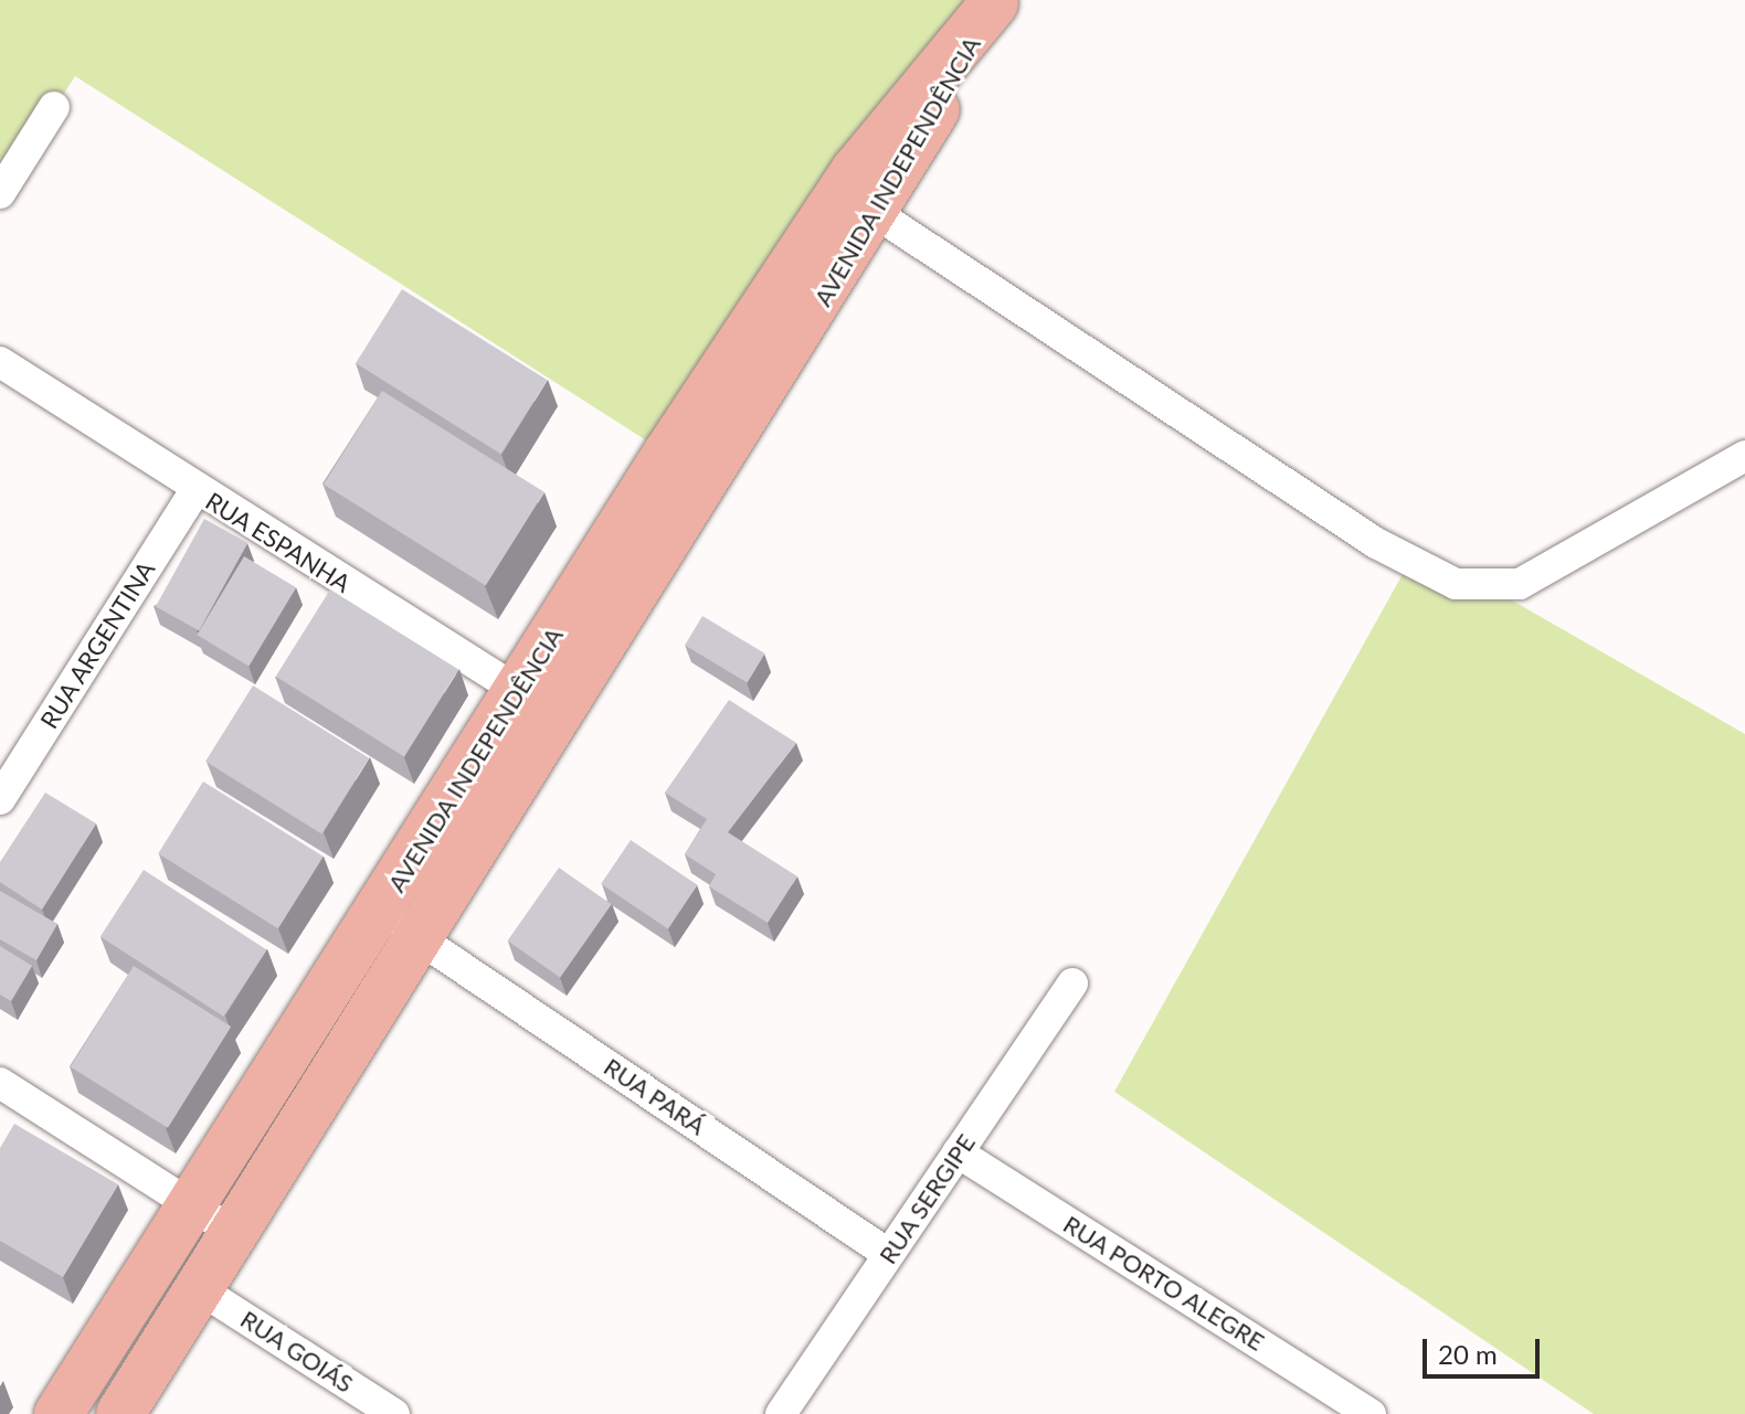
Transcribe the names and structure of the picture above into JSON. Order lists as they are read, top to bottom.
{
  "streets": {
    "main road": ["AVENIDA INDEPENDÊNCIA"],
    "street": [
      "RUA ESPANHA",
      "RUA ARGENTINA",
      "RUA PARÁ",
      "RUA SERGIPE",
      "RUA PORTO ALEGRE",
      "RUA GOIÁS"
    ]
  },
  "crossings": [
    ["AVENIDA INDEPENDÊNCIA", "RUA ESPANHA"],
    ["AVENIDA INDEPENDÊNCIA", "RUA PARÁ"],
    ["AVENIDA INDEPENDÊNCIA", "RUA GOIÁS"],
    ["RUA ESPANHA", "RUA ARGENTINA"],
    ["RUA PARÁ", "RUA SERGIPE"],
    ["RUA SERGIPE", "RUA PORTO ALEGRE"]
  ],
  "scale_bar": "20 m"
}
